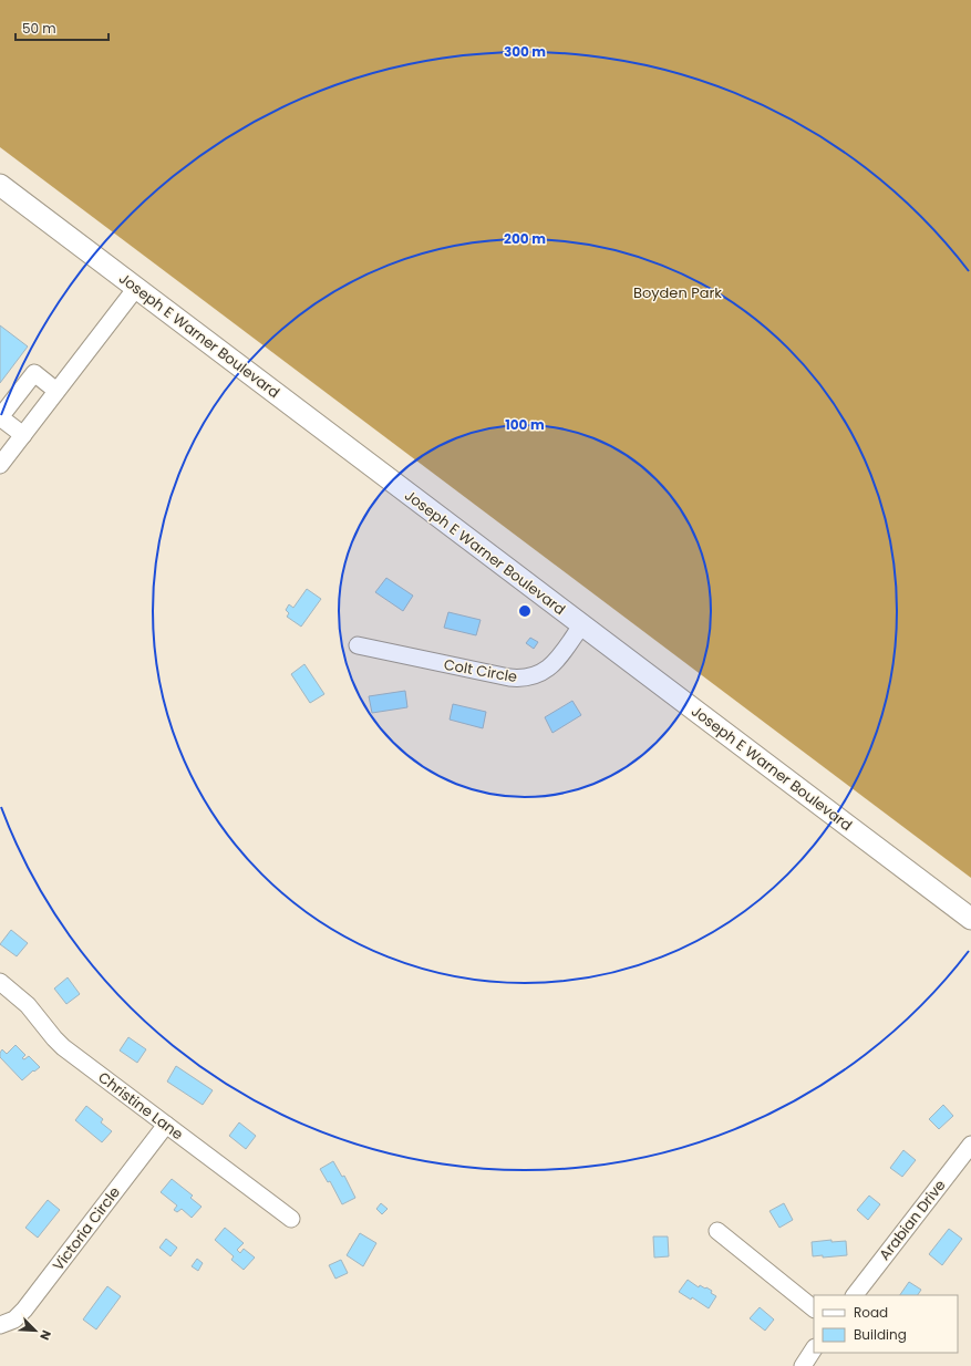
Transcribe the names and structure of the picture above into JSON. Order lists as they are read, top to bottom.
{
  "streets": {
    "main road": ["Joseph E Warner Boulevard"],
    "street": [
      "Colt Circle",
      "Christine Lane",
      "Arabian Drive",
      "Victoria Circle"
    ]
  },
  "crossings": [
    ["Joseph E Warner Boulevard", "Colt Circle"],
    ["Christine Lane", "Victoria Circle"]
  ],
  "parks": ["Boyden Park"],
  "legend": ["Road", "Building"],
  "scale_bar": "50 m",
  "north": "bottom right",
  "rings": ["300 m", "200 m", "100 m"]
}
